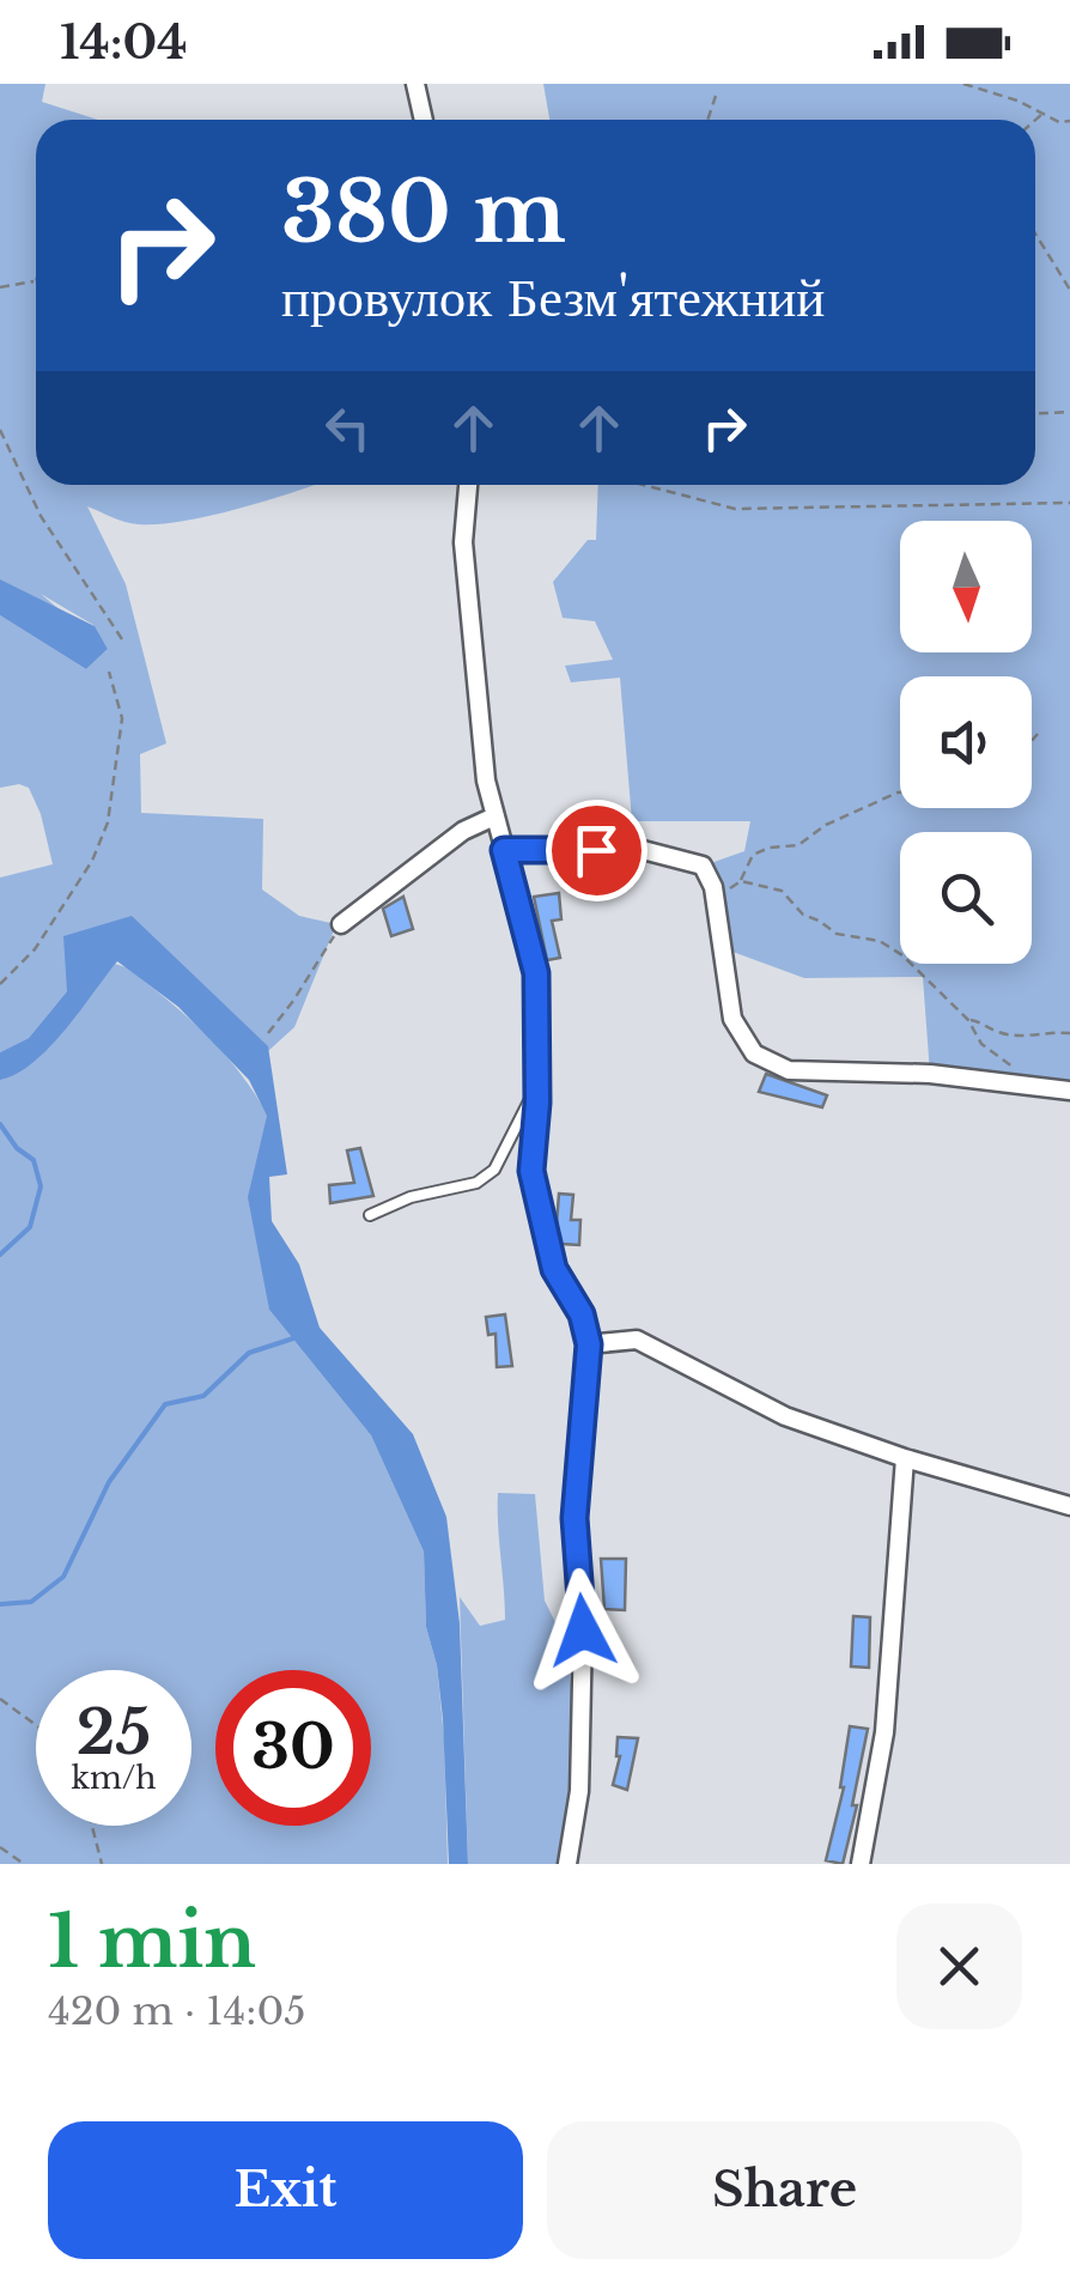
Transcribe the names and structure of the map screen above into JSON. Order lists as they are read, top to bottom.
{
  "north": "bottom",
  "page": {
    "status": "14:04",
    "turn": ["380 m", "провулок Безм'ятежний"],
    "speed": "25 km/h",
    "limit": "30",
    "heading": ["1 min", "420 m · 14:05"],
    "buttons": ["Exit", "Share"]
  }
}
